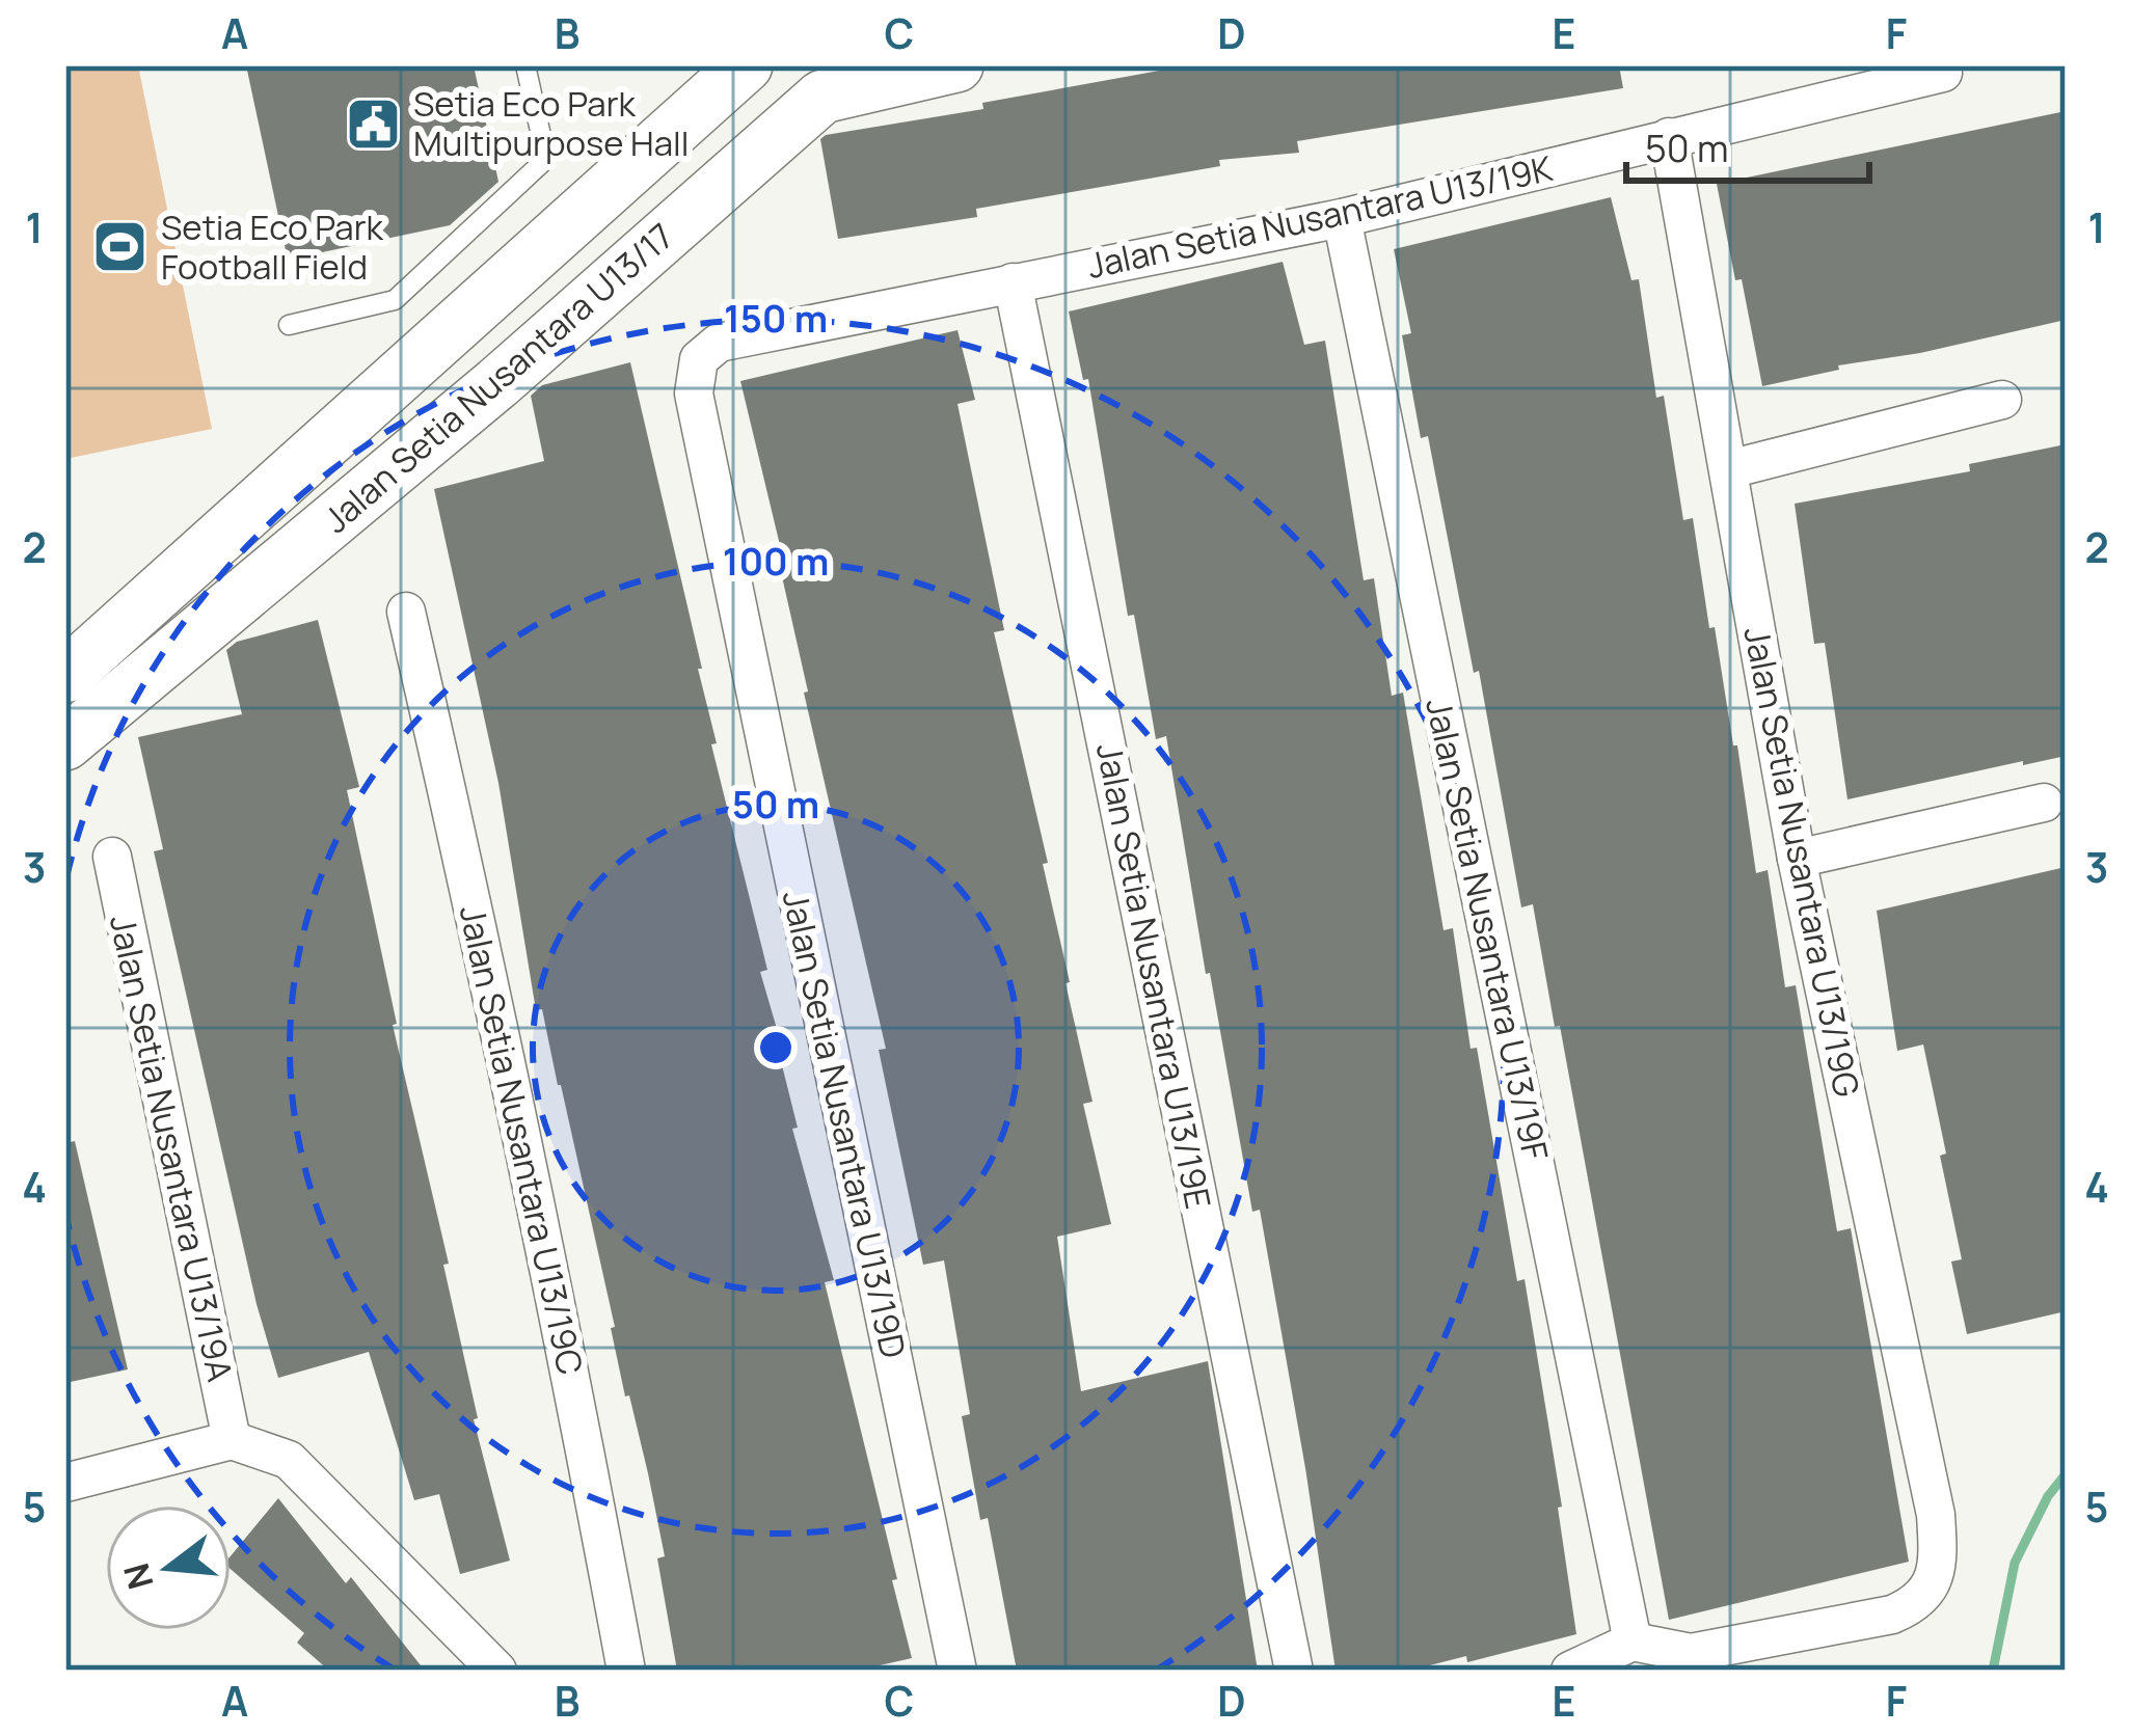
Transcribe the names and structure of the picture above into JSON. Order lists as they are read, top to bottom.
{
  "streets": {
    "main road": ["Jalan Setia Nusantara U13/17"],
    "street": [
      "Jalan Setia Nusantara U13/19K",
      "Jalan Setia Nusantara U13/19G",
      "Jalan Setia Nusantara U13/19F",
      "Jalan Setia Nusantara U13/19E",
      "Jalan Setia Nusantara U13/19D",
      "Jalan Setia Nusantara U13/19C",
      "Jalan Setia Nusantara U13/19A"
    ]
  },
  "crossings": [
    ["Jalan Setia Nusantara U13/19K", "Jalan Setia Nusantara U13/19G"],
    ["Jalan Setia Nusantara U13/19K", "Jalan Setia Nusantara U13/19F"],
    ["Jalan Setia Nusantara U13/19K", "Jalan Setia Nusantara U13/19E"],
    ["Jalan Setia Nusantara U13/19K", "Jalan Setia Nusantara U13/19D"],
    ["Jalan Setia Nusantara U13/19G", "Jalan Setia Nusantara U13/19F"]
  ],
  "places": {
    "public building": ["Setia Eco Park Multipurpose Hall"],
    "sports": ["Setia Eco Park Football Field"]
  },
  "scale_bar": "50 m",
  "north": "left",
  "grid": {
    "columns": [
      "A",
      "B",
      "C",
      "D",
      "E",
      "F"
    ],
    "rows": [
      "1",
      "2",
      "3",
      "4",
      "5"
    ]
  },
  "rings": ["150 m", "100 m", "50 m"]
}
